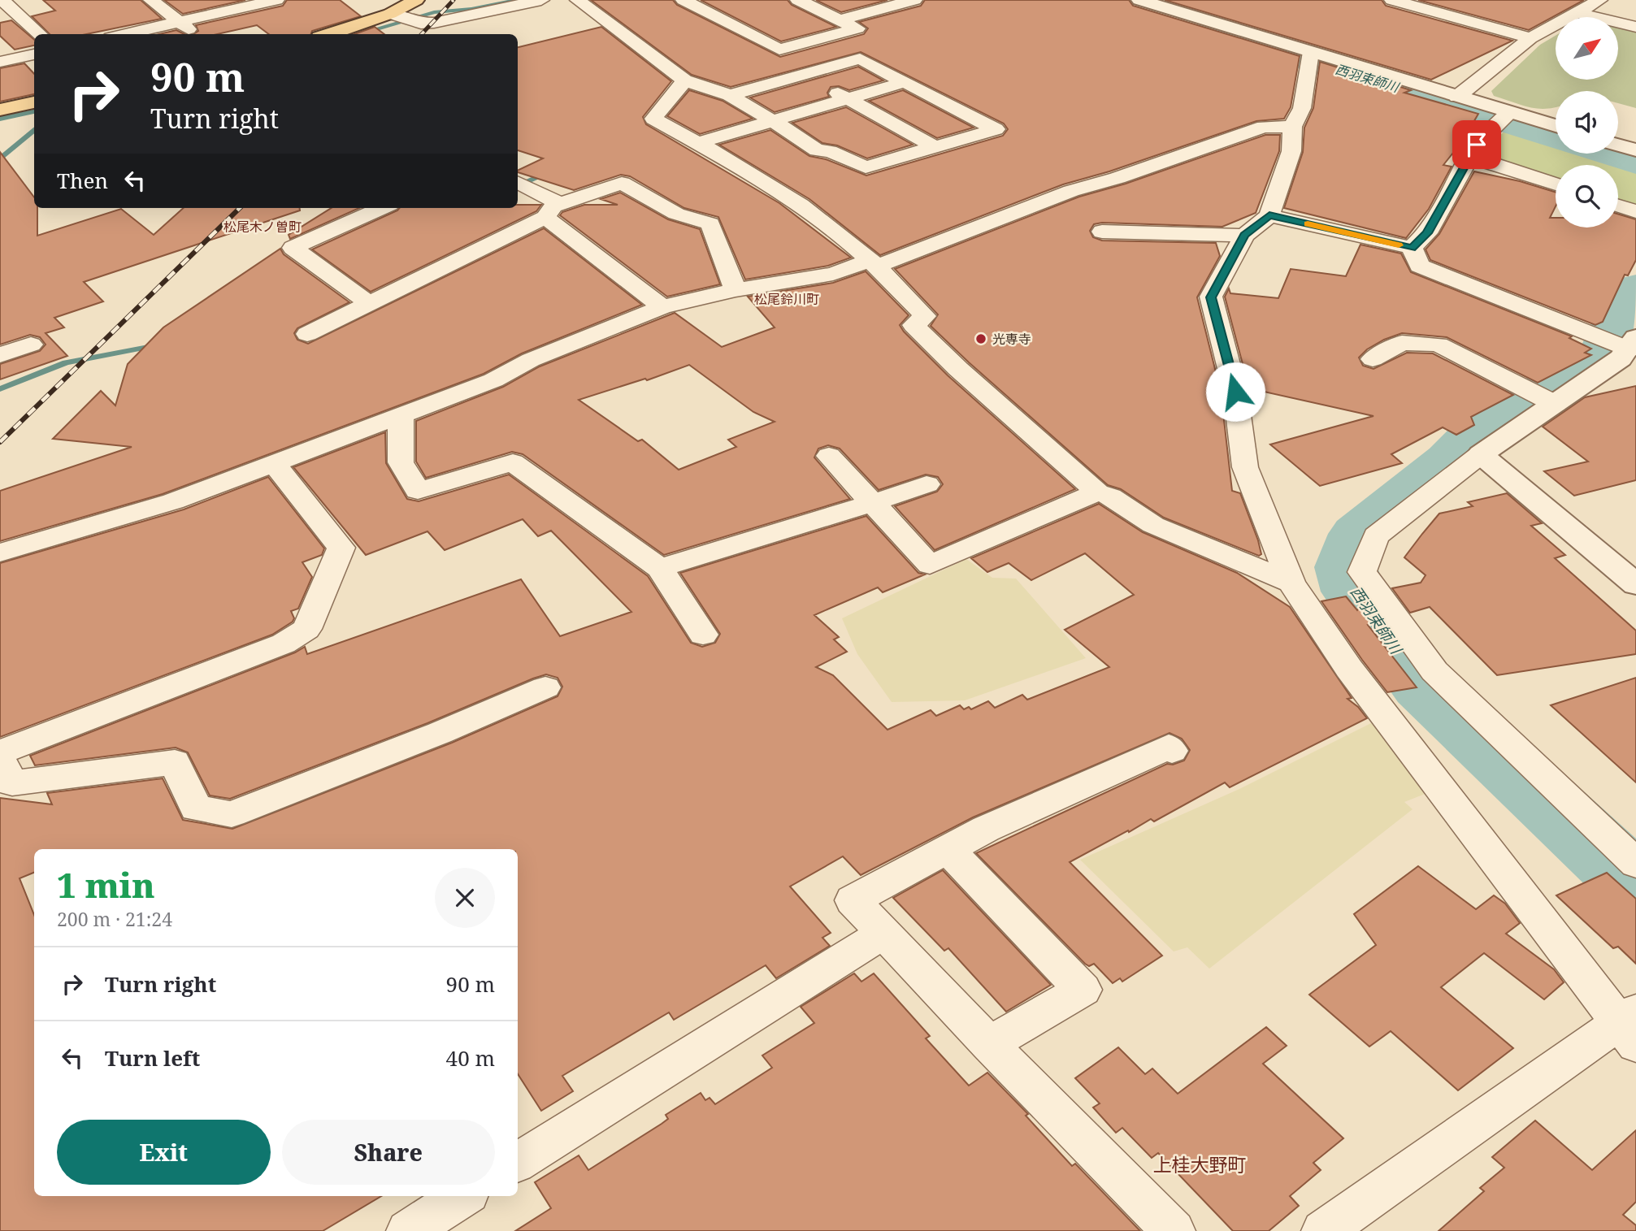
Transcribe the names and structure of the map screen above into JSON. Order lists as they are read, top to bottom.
{
  "districts": ["松尾木ノ曽町", "松尾鈴川町", "上桂大野町"],
  "water": ["西羽束師川"],
  "places": ["光専寺"],
  "north": "top right",
  "page": {
    "turn": ["90 m", "Turn right"],
    "then": "Then",
    "heading": ["1 min", "200 m · 21:24"],
    "list": [
      {
        "name": "Turn right",
        "value": "90 m"
      },
      {
        "name": "Turn left",
        "value": "40 m"
      }
    ],
    "buttons": ["Exit", "Share"]
  }
}
